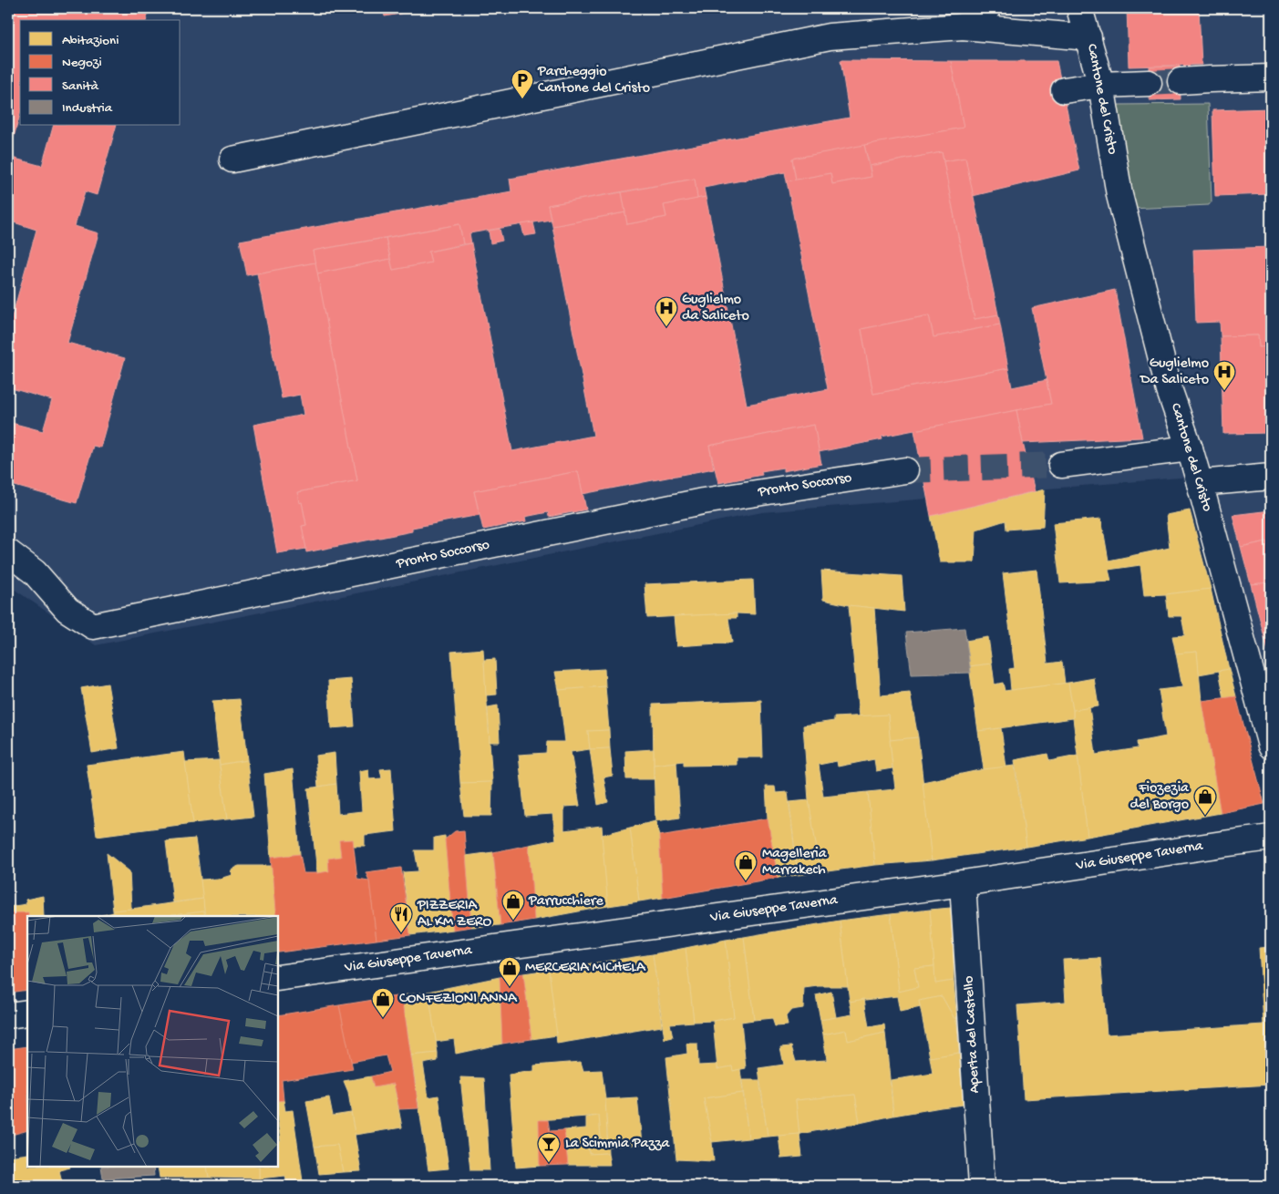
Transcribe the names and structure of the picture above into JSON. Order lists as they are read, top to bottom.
{
  "streets": {
    "street": [
      "Cantone del Cristo",
      "Pronto Soccorso",
      "Via Giuseppe Taverna",
      "Aperta del Castello"
    ]
  },
  "crossings": [
    ["Via Giuseppe Taverna", "Aperta del Castello"]
  ],
  "places": {
    "parking": ["Parcheggio Cantone del Cristo"],
    "hospital": ["Guglielmo da Saliceto", "Guglielmo Da Saliceto"],
    "shop": [
      "Fiozezia del Borgo",
      "Magelleria Marrakech",
      "Parrucchiere",
      "MERCERIA MICHELA",
      "CONFEZIONI ANNA"
    ],
    "restaurant": ["PIZZERIA AL KM ZERO"],
    "bar": ["La Scimmia Pazza"]
  },
  "legend": [
    "Abitazioni",
    "Negozi",
    "Sanità",
    "Industria"
  ]
}
